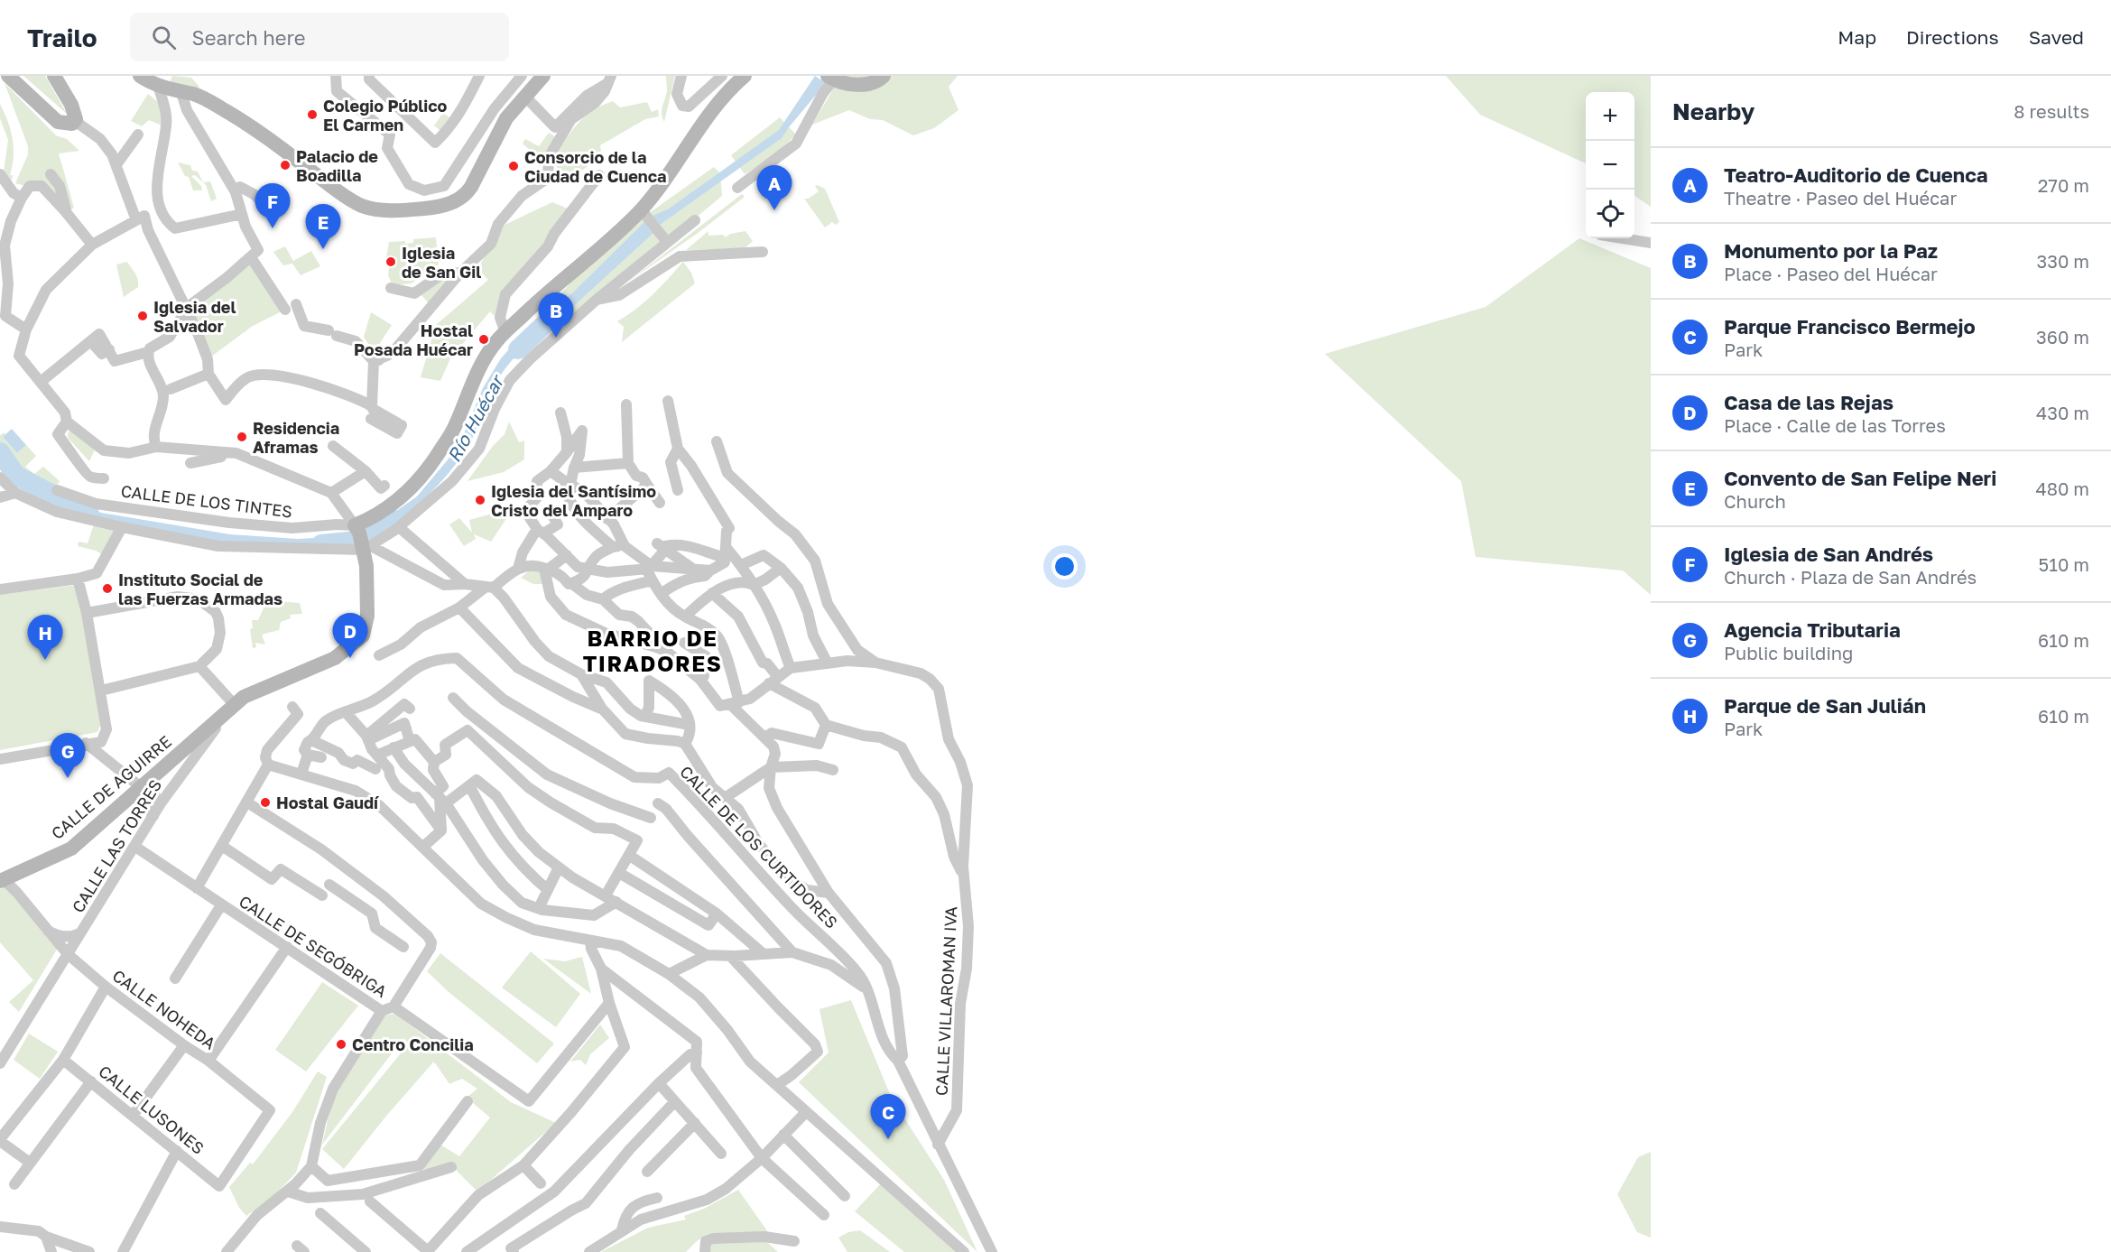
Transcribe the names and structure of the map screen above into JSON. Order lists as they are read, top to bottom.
{
  "streets": {
    "street": [
      "CALLE DE LOS TINTES",
      "CALLE DE AGUIRRE",
      "CALLE LAS TORRES",
      "CALLE DE LOS CURTIDORES",
      "CALLE DE SEGÓBRIGA",
      "CALLE VILLAROMAN IVA",
      "CALLE NOHEDA",
      "CALLE LUSONES"
    ]
  },
  "crossings": [
    ["CALLE DE AGUIRRE", "CALLE LAS TORRES"],
    ["CALLE DE AGUIRRE", "CALLE NOHEDA"],
    ["CALLE LAS TORRES", "CALLE DE SEGÓBRIGA"],
    ["CALLE LAS TORRES", "CALLE NOHEDA"],
    ["CALLE NOHEDA", "CALLE LUSONES"]
  ],
  "districts": ["BARRIO DE TIRADORES"],
  "water": ["Río Huécar"],
  "places": [
    "Colegio Público El Carmen",
    "Palacio de Boadilla",
    "Consorcio de la Ciudad de Cuenca",
    "Iglesia de San Gil",
    "Iglesia del Salvador",
    "Hostal Posada Huécar",
    "Residencia Aframas",
    "Iglesia del Santísimo Cristo del Amparo",
    "Instituto Social de las Fuerzas Armadas",
    "Hostal Gaudí",
    "Centro Concilia"
  ],
  "page": {
    "header": "Trailo",
    "search": "Search here",
    "nav": ["Map", "Directions", "Saved"],
    "heading": ["Nearby", "8 results"],
    "map_buttons": ["+", "−"],
    "list": [
      {
        "mark": "A",
        "name": "Teatro-Auditorio de Cuenca",
        "note": "Theatre · Paseo del Huécar",
        "value": "270 m"
      },
      {
        "mark": "B",
        "name": "Monumento por la Paz",
        "note": "Place · Paseo del Huécar",
        "value": "330 m"
      },
      {
        "mark": "C",
        "name": "Parque Francisco Bermejo",
        "note": "Park",
        "value": "360 m"
      },
      {
        "mark": "D",
        "name": "Casa de las Rejas",
        "note": "Place · Calle de las Torres",
        "value": "430 m"
      },
      {
        "mark": "E",
        "name": "Convento de San Felipe Neri",
        "note": "Church",
        "value": "480 m"
      },
      {
        "mark": "F",
        "name": "Iglesia de San Andrés",
        "note": "Church · Plaza de San Andrés",
        "value": "510 m"
      },
      {
        "mark": "G",
        "name": "Agencia Tributaria",
        "note": "Public building",
        "value": "610 m"
      },
      {
        "mark": "H",
        "name": "Parque de San Julián",
        "note": "Park",
        "value": "610 m"
      }
    ],
    "pins": [
      "A",
      "F",
      "E",
      "B",
      "D",
      "H",
      "G",
      "C"
    ]
  }
}
